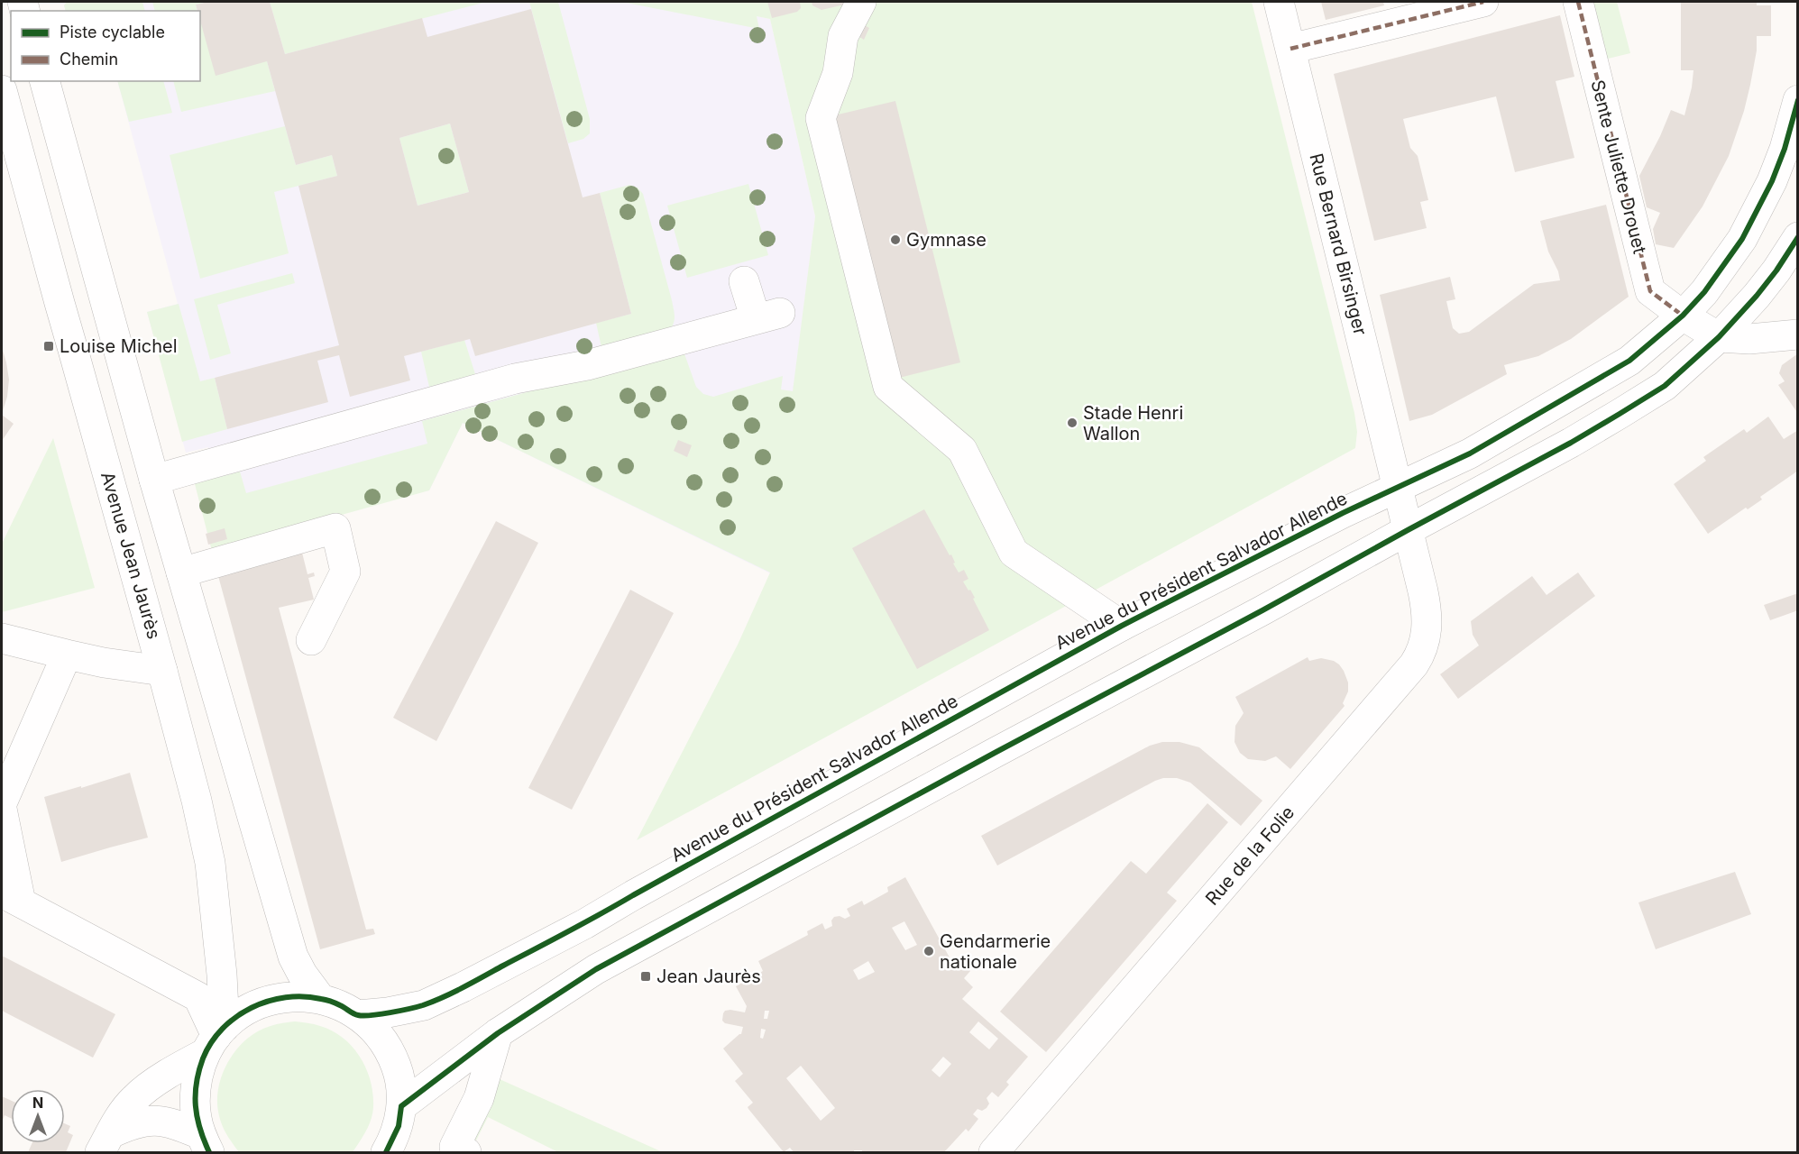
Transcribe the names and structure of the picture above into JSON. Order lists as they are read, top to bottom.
{
  "streets": {
    "main road": [
      "Sente Juliette Drouet",
      "Rue Bernard Birsinger",
      "Avenue Jean Jaurès",
      "Avenue du Président Salvador Allende",
      "Rue de la Folie"
    ]
  },
  "crossings": [
    ["Sente Juliette Drouet", "Avenue du Président Salvador Allende"],
    ["Rue Bernard Birsinger", "Avenue du Président Salvador Allende"],
    ["Rue Bernard Birsinger", "Rue de la Folie"]
  ],
  "places": {
    "other": ["Gymnase", "Stade Henri Wallon", "Gendarmerie nationale"],
    "transit": ["Louise Michel", "Jean Jaurès"]
  },
  "legend": ["Piste cyclable", "Chemin"],
  "north": "top"
}
